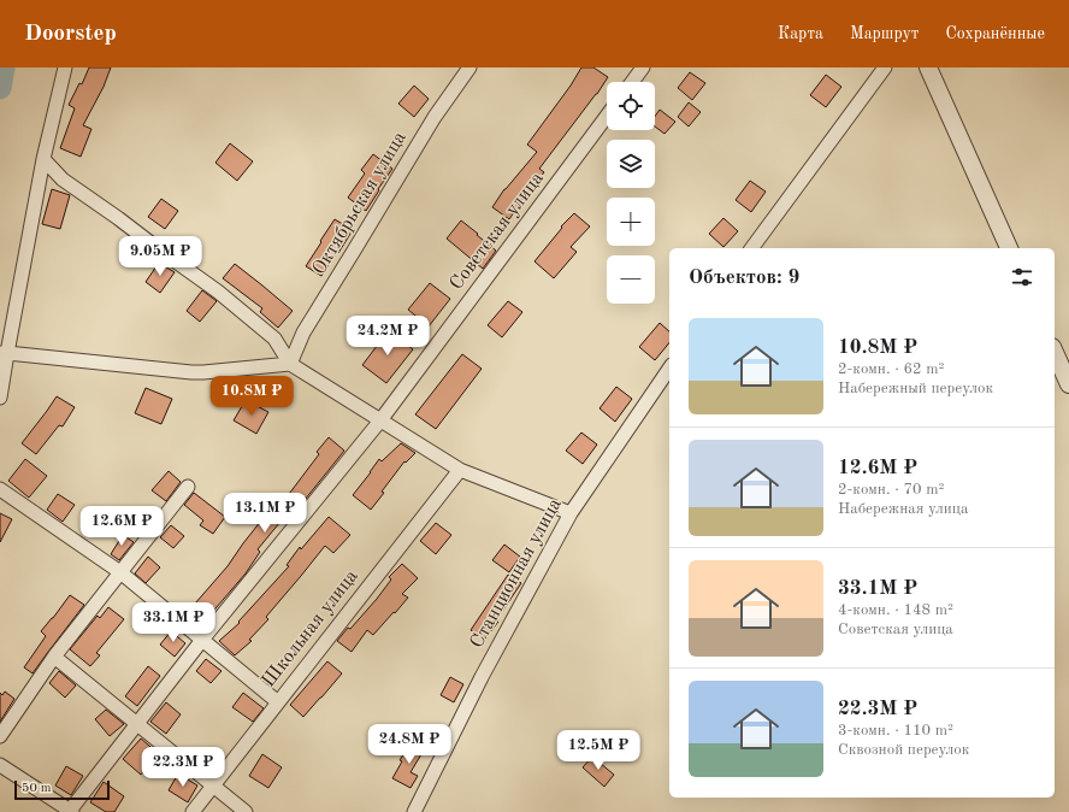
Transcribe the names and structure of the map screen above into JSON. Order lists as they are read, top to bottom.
{
  "streets": {
    "street": [
      "Октябрьская улица",
      "Советская улица",
      "Станционная улица",
      "Школьная улица"
    ]
  },
  "scale_bar": "50 m",
  "page": {
    "header": "Doorstep",
    "nav": ["Карта", "Маршрут", "Сохранённые"],
    "map_buttons": ["+", "−"],
    "price": [
      "9.05M ₽",
      "24.2M ₽",
      "10.8M ₽",
      "13.1M ₽",
      "12.6M ₽",
      "33.1M ₽",
      "24.8M ₽",
      "12.5M ₽",
      "22.3M ₽"
    ],
    "heading": "Объектов: 9",
    "list": [
      {
        "name": "10.8M ₽",
        "note": "2-комн. · 62 m² · Набережный переулок"
      },
      {
        "name": "12.6M ₽",
        "note": "2-комн. · 70 m² · Набережная улица"
      },
      {
        "name": "33.1M ₽",
        "note": "4-комн. · 148 m² · Советская улица"
      },
      {
        "name": "22.3M ₽",
        "note": "3-комн. · 110 m² · Сквозной переулок"
      }
    ],
    "scale": "50 m"
  }
}
